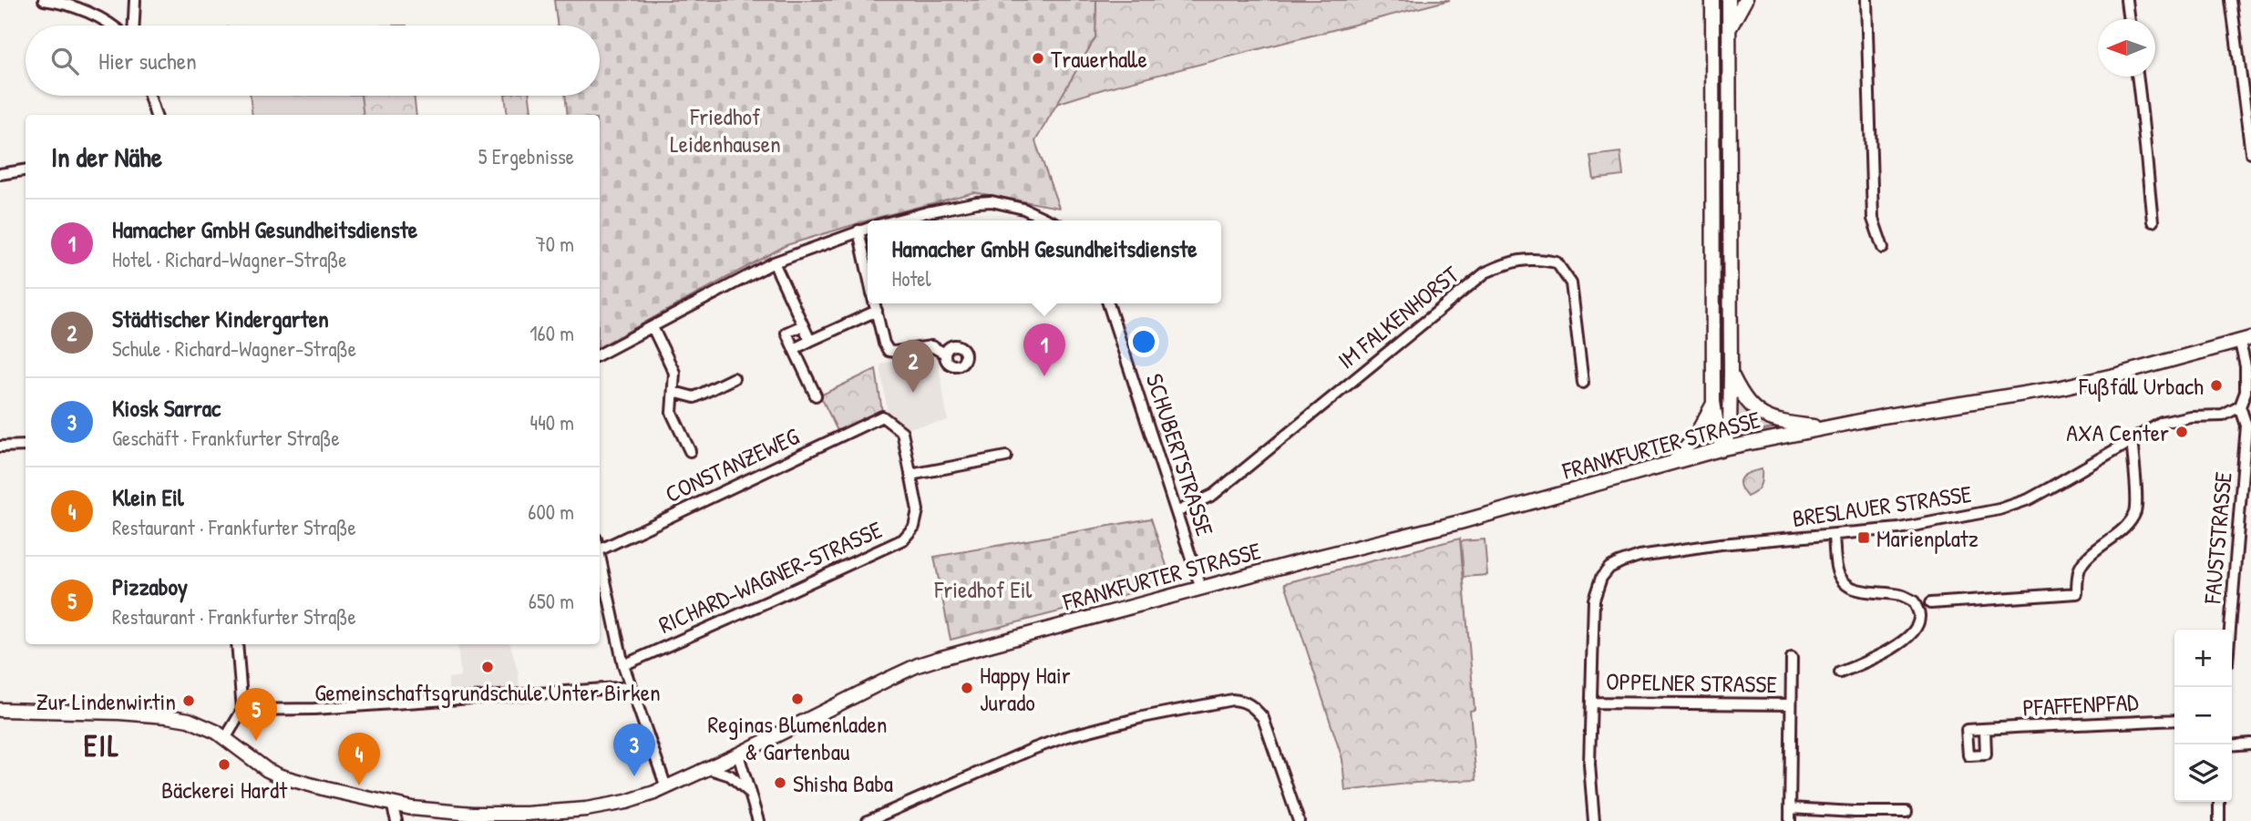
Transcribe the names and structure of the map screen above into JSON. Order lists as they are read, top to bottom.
{
  "streets": {
    "main road": ["FRANKFURTER STRASSE"],
    "street": [
      "IM FALKENHORST",
      "SCHUBERTSTRASSE",
      "CONSTANZEWEG",
      "BRESLAUER STRASSE",
      "FAUSTSTRASSE",
      "RICHARD-WAGNER-STRASSE",
      "OPPELNER STRASSE",
      "PFAFFENPFAD"
    ]
  },
  "crossings": [
    ["IM FALKENHORST", "SCHUBERTSTRASSE"],
    ["FRANKFURTER STRASSE", "SCHUBERTSTRASSE"],
    ["FRANKFURTER STRASSE", "FAUSTSTRASSE"],
    ["CONSTANZEWEG", "RICHARD-WAGNER-STRASSE"],
    ["BRESLAUER STRASSE", "FAUSTSTRASSE"],
    ["BRESLAUER STRASSE", "OPPELNER STRASSE"]
  ],
  "districts": ["EIL"],
  "parks": ["Friedhof Leidenhausen", "Friedhof Eil"],
  "places": {
    "other": [
      "Trauerhalle",
      "Fußfall Urbach",
      "AXA Center",
      "Gemeinschaftsgrundschule Unter Birken",
      "Happy Hair Jurado",
      "Reginas Blumenladen & Gartenbau",
      "Zur Lindenwirtin",
      "Bäckerei Hardt",
      "Shisha Baba"
    ],
    "transit": ["Marienplatz"]
  },
  "north": "left",
  "page": {
    "search": "Hier suchen",
    "heading": ["In der Nähe", "5 Ergebnisse"],
    "list": [
      {
        "mark": "1",
        "name": "Hamacher GmbH Gesundheitsdienste",
        "note": "Hotel · Richard-Wagner-Straße",
        "value": "70 m"
      },
      {
        "mark": "2",
        "name": "Städtischer Kindergarten",
        "note": "Schule · Richard-Wagner-Straße",
        "value": "160 m"
      },
      {
        "mark": "3",
        "name": "Kiosk Sarrac",
        "note": "Geschäft · Frankfurter Straße",
        "value": "440 m"
      },
      {
        "mark": "4",
        "name": "Klein Eil",
        "note": "Restaurant · Frankfurter Straße",
        "value": "600 m"
      },
      {
        "mark": "5",
        "name": "Pizzaboy",
        "note": "Restaurant · Frankfurter Straße",
        "value": "650 m"
      }
    ],
    "popup": ["Hamacher GmbH Gesundheitsdienste", "Hotel"],
    "pins": [
      "1",
      "2",
      "5",
      "3",
      "4"
    ],
    "map_buttons": ["+", "−"]
  }
}
